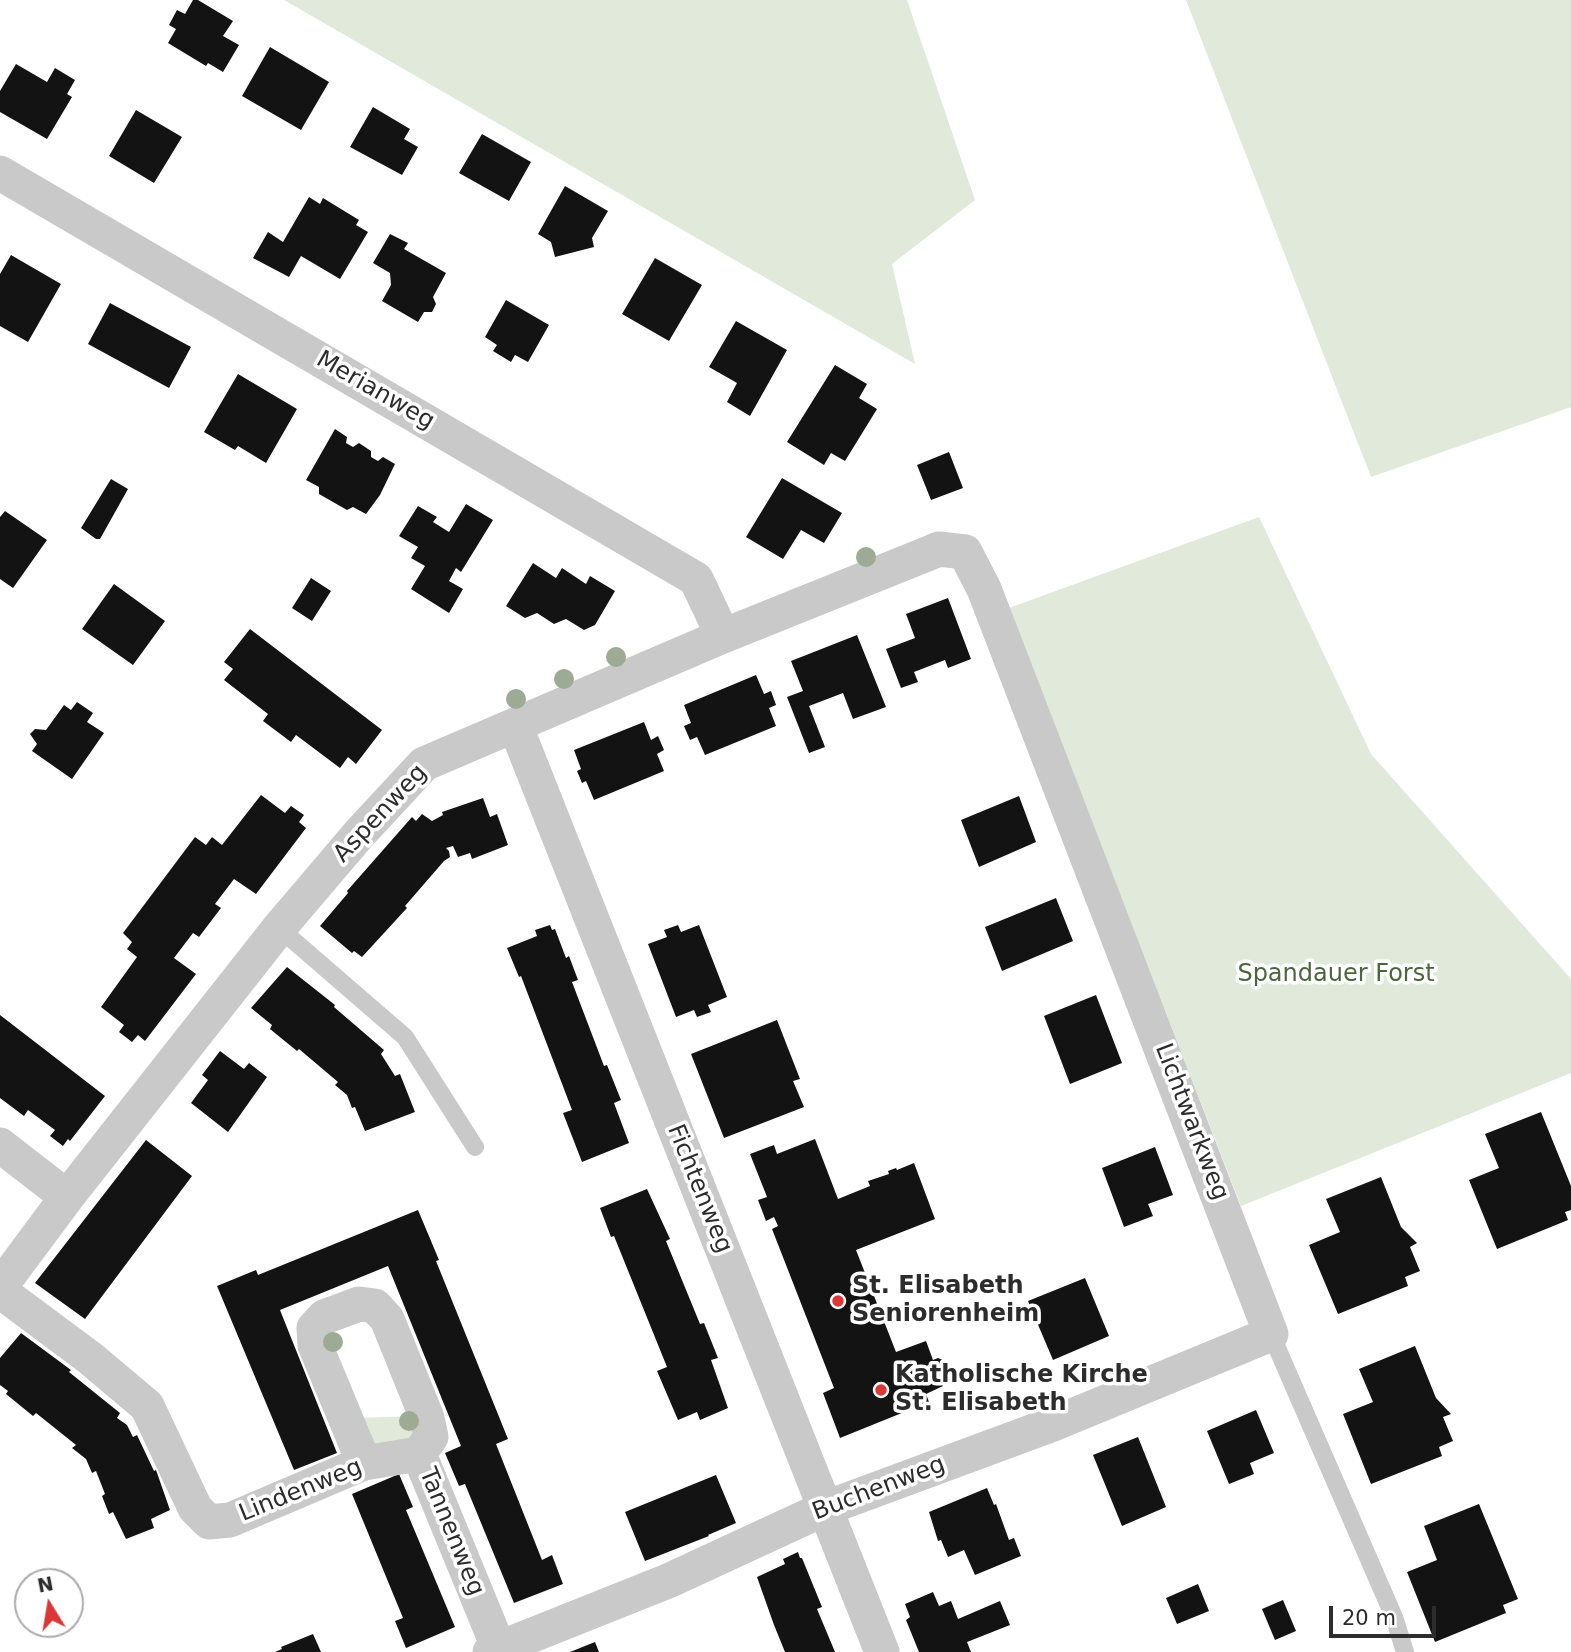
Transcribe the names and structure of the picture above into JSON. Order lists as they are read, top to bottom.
{
  "streets": {
    "street": [
      "Merianweg",
      "Aspenweg",
      "Lichtwarkweg",
      "Fichtenweg",
      "Buchenweg",
      "Lindenweg",
      "Tannenweg"
    ]
  },
  "crossings": [
    ["Merianweg", "Aspenweg"],
    ["Aspenweg", "Lichtwarkweg"],
    ["Aspenweg", "Fichtenweg"],
    ["Aspenweg", "Lindenweg"],
    ["Lichtwarkweg", "Buchenweg"],
    ["Fichtenweg", "Buchenweg"],
    ["Buchenweg", "Tannenweg"],
    ["Lindenweg", "Tannenweg"]
  ],
  "parks": ["Spandauer Forst"],
  "places": ["St. Elisabeth Seniorenheim", "Katholische Kirche St. Elisabeth"],
  "scale_bar": "20 m",
  "north": "top"
}
